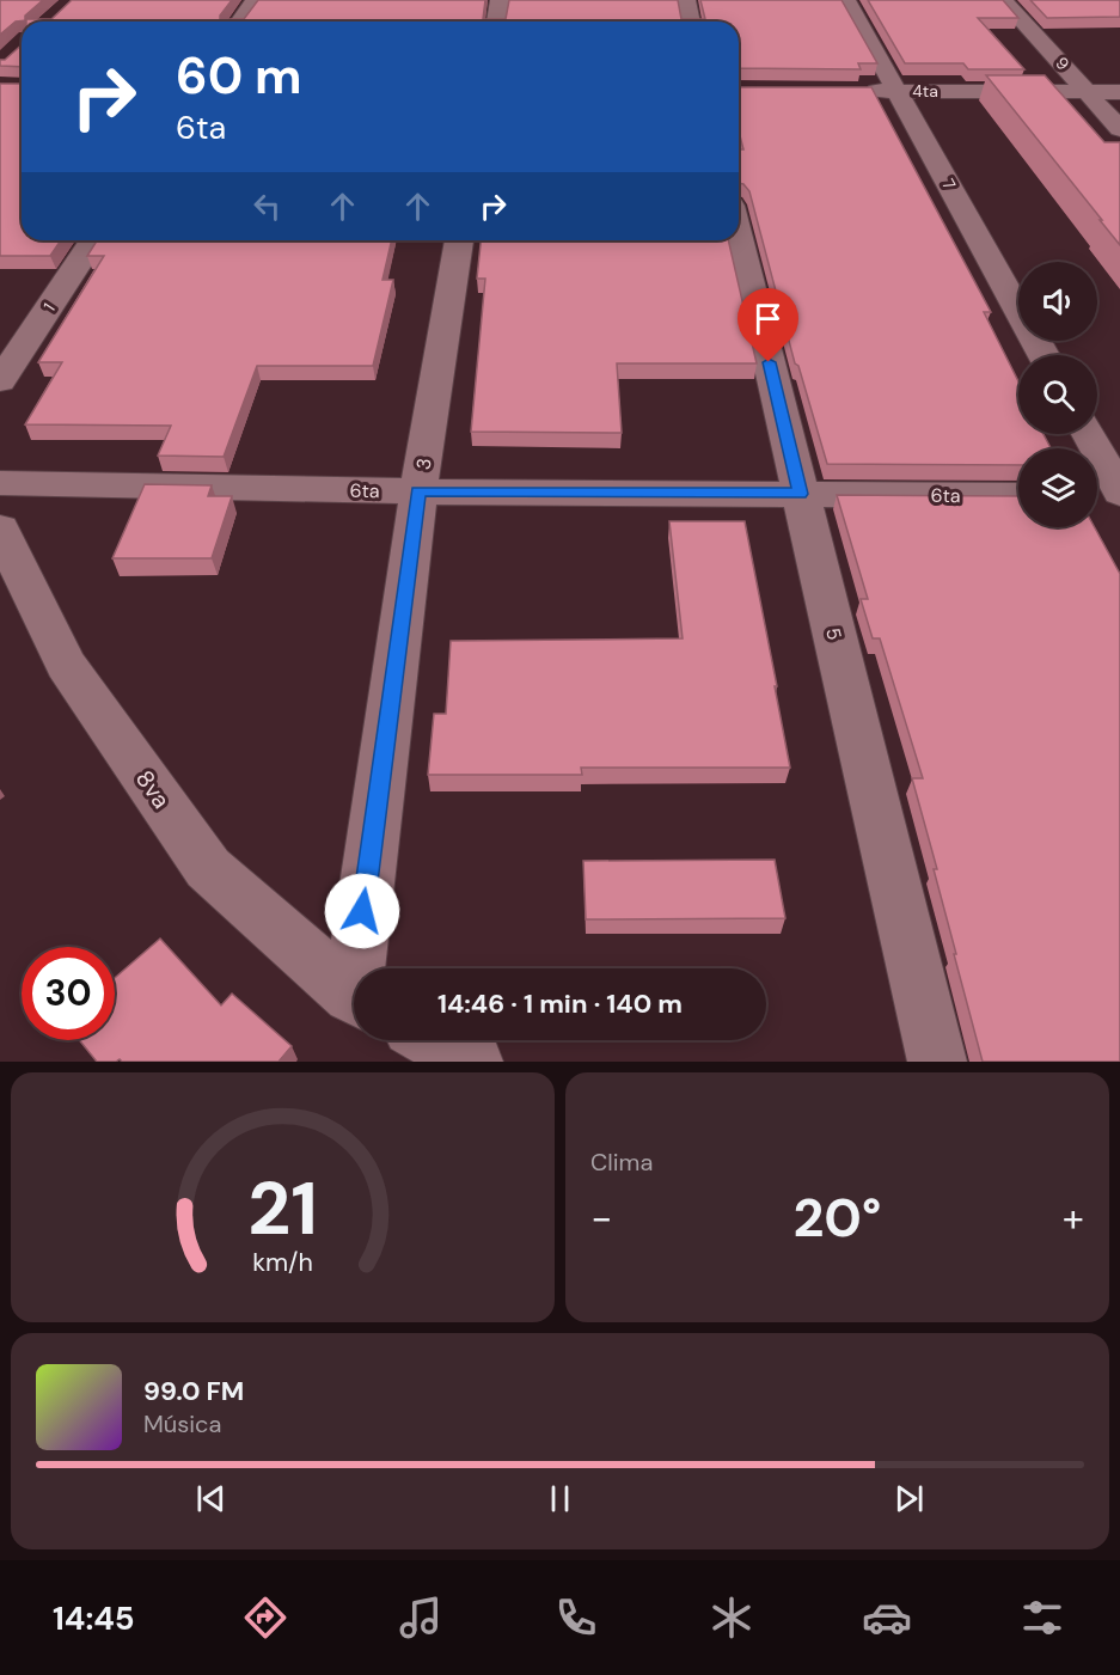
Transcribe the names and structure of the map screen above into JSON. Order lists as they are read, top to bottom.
{
  "streets": {
    "street": [
      "9",
      "4ta",
      "7",
      "1",
      "3",
      "6ta",
      "5",
      "8va"
    ]
  },
  "crossings": [
    ["9", "4ta"],
    ["4ta", "7"],
    ["3", "6ta"],
    ["6ta", "5"]
  ],
  "page": {
    "turn": ["60 m", "6ta"],
    "limit": "30",
    "trip": "14:46 · 1 min · 140 m",
    "tile": "Clima",
    "heat": ["−", "20°", "+"],
    "song": ["99.0 FM", "Música"],
    "tabs": "14:45",
    "gauge": ["21", "km/h"]
  }
}
